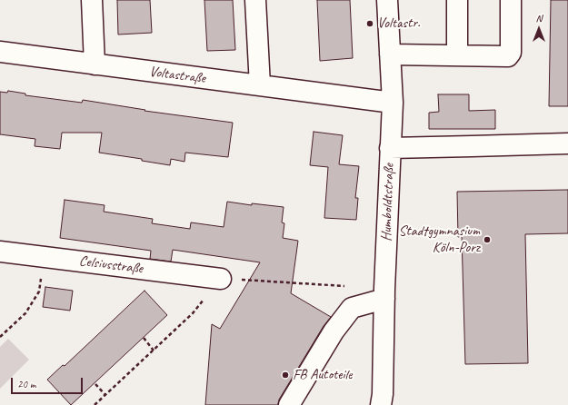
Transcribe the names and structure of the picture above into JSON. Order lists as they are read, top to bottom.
{
  "streets": {
    "street": ["Voltastraße", "Humboldtstraße", "Celsiusstraße"]
  },
  "crossings": [
    ["Voltastraße", "Humboldtstraße"]
  ],
  "places": ["Voltastr.", "Stadtgymnasium Köln-Porz", "FB Autoteile"],
  "scale_bar": "20 m",
  "north": "top"
}
